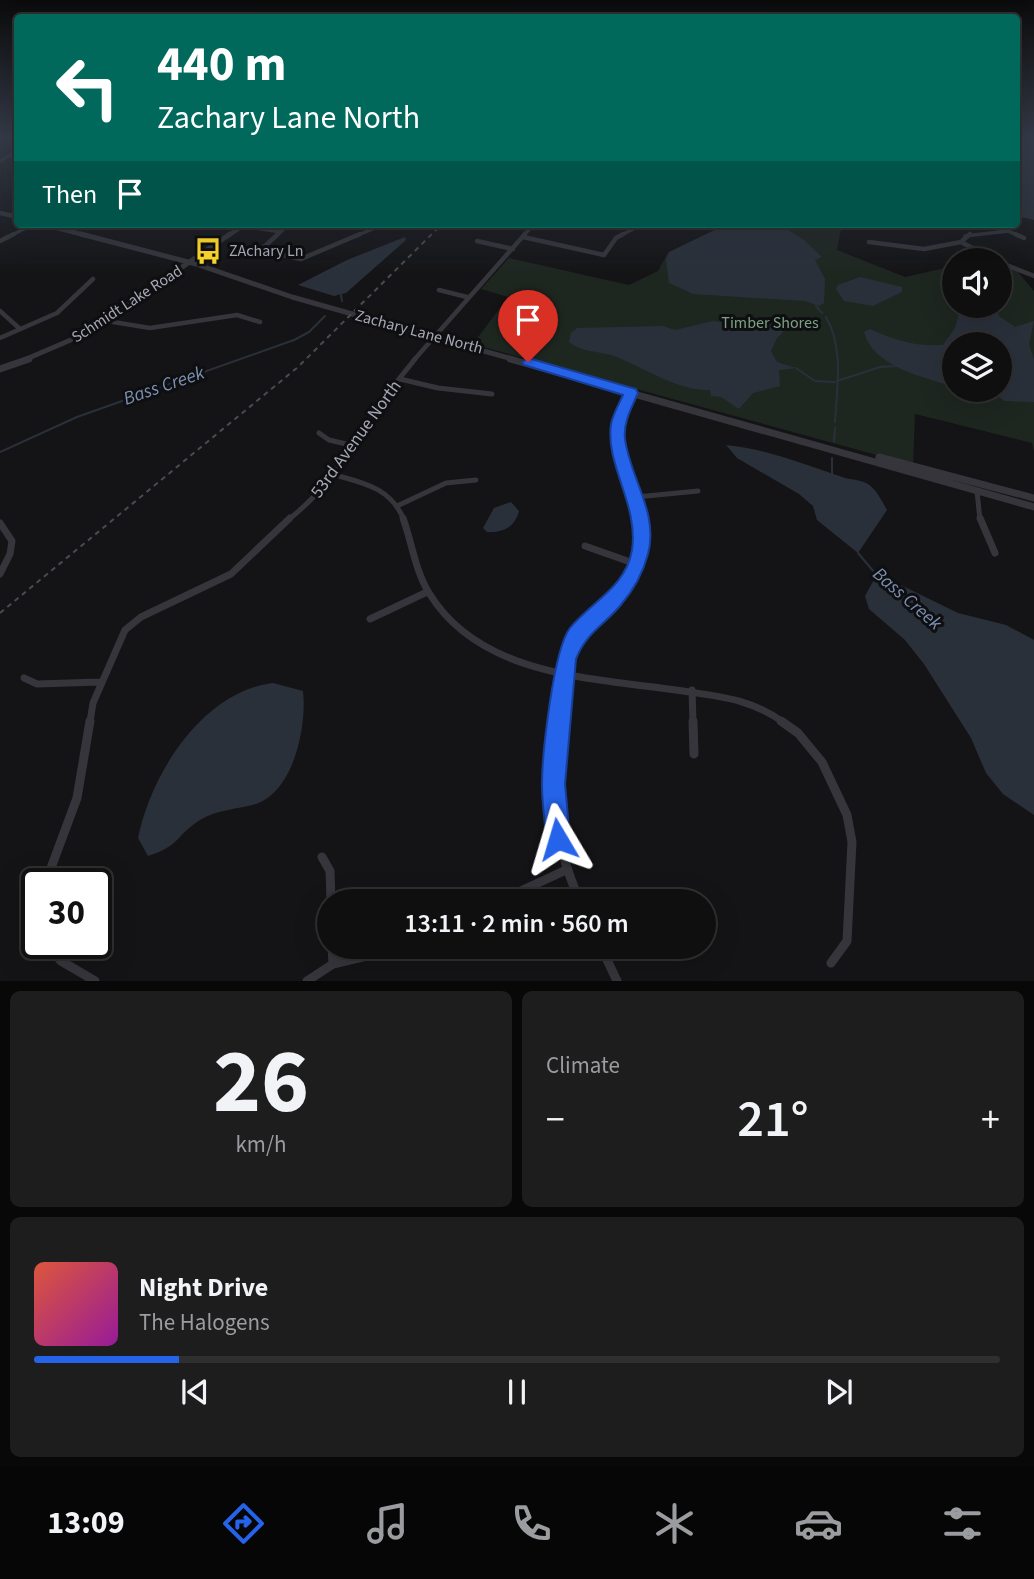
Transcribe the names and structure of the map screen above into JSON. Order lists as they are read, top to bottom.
{
  "streets": {
    "street": ["Schmidt Lake Road", "Zachary Lane North", "53rd Avenue North"]
  },
  "crossings": [
    ["Schmidt Lake Road", "Zachary Lane North"],
    ["Zachary Lane North", "53rd Avenue North"]
  ],
  "water": ["Bass Creek"],
  "parks": ["Timber Shores"],
  "places": {
    "bus stop": ["ZAchary Ln"]
  },
  "page": {
    "turn": ["440 m", "Zachary Lane North"],
    "then": "Then",
    "limit": "30",
    "trip": "13:11 · 2 min · 560 m",
    "tile": [
      ["26", "km/h"],
      "Climate"
    ],
    "heat": ["−", "21°", "+"],
    "song": ["Night Drive", "The Halogens"],
    "tabs": "13:09"
  }
}
